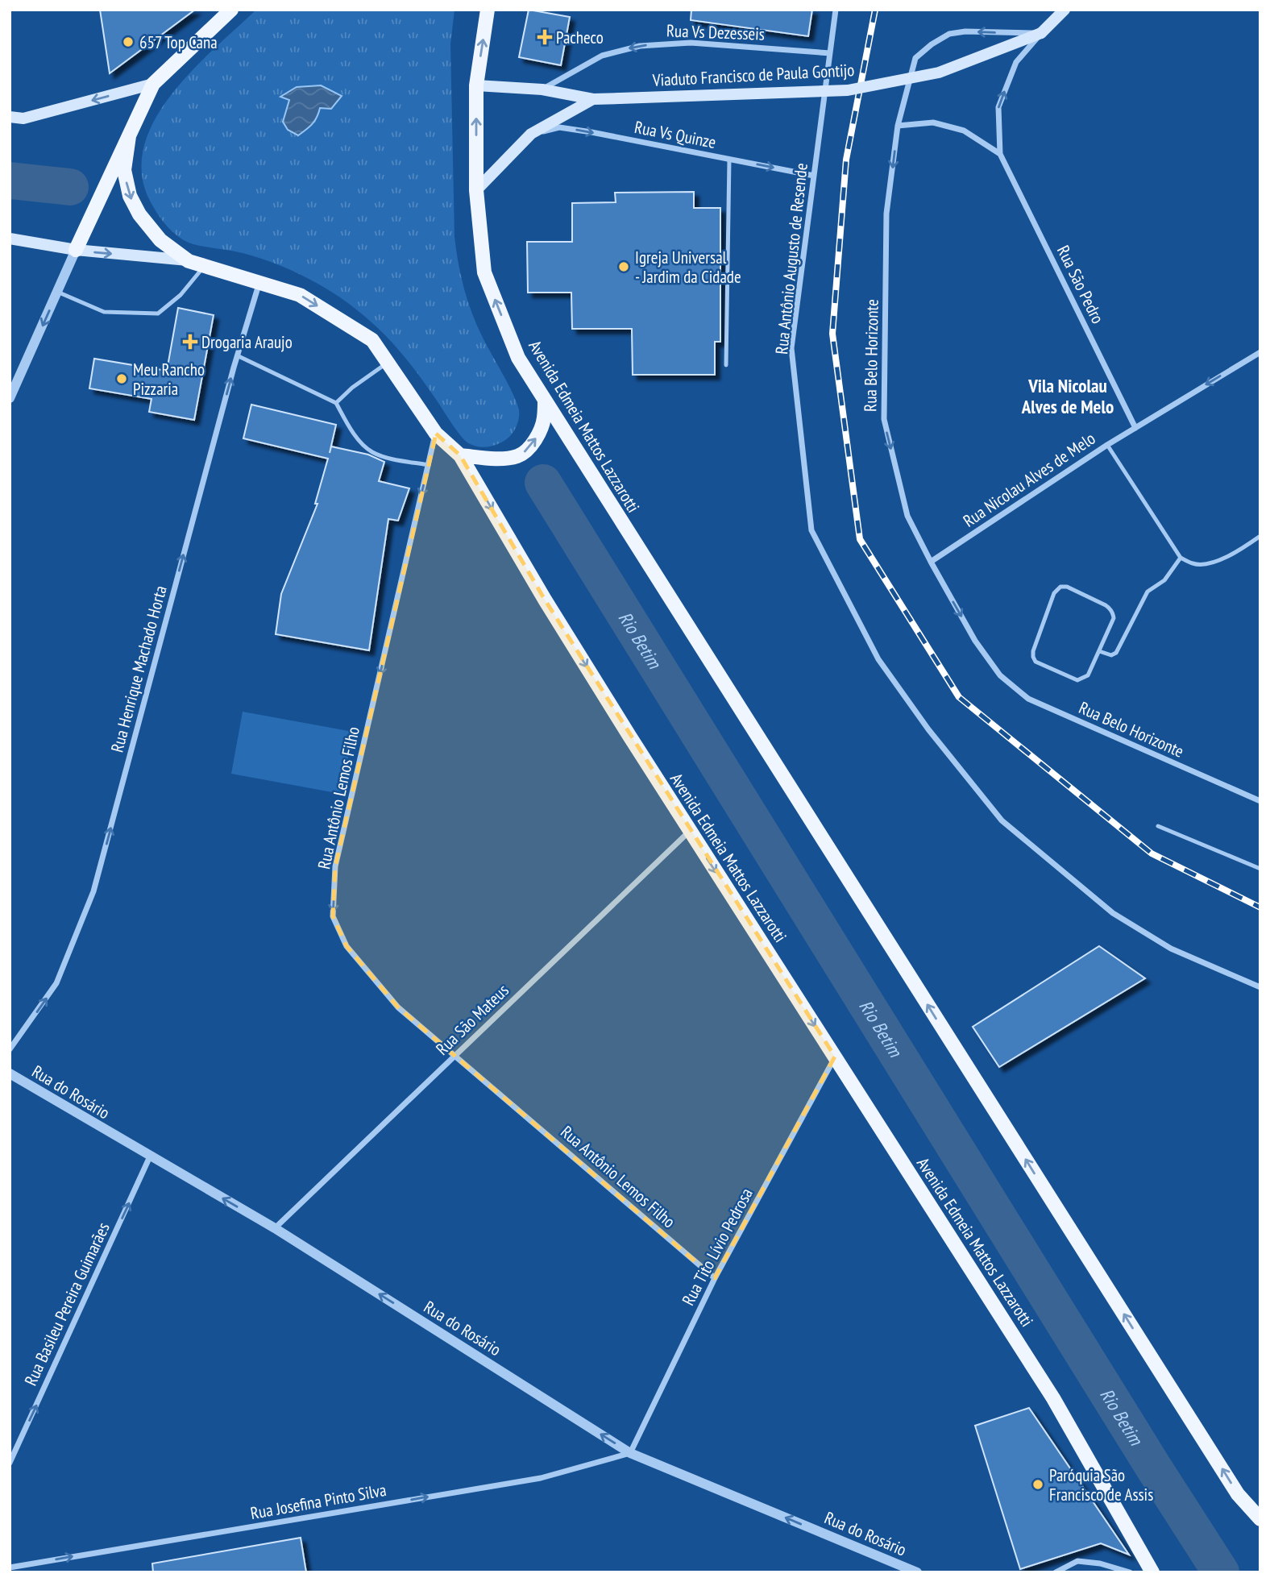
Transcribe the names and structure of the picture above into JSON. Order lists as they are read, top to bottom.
{
  "streets": {
    "main road": ["Viaduto Francisco de Paula Gontijo", "Avenida Edmeia Mattos Lazzarotti"],
    "street": [
      "Rua Vs Dezesseis",
      "Rua Vs Quinze",
      "Rua Antônio Augusto de Resende",
      "Rua São Pedro",
      "Rua Belo Horizonte",
      "Rua Nicolau Alves de Melo",
      "Rua Henrique Machado Horta",
      "Rua Antônio Lemos Filho",
      "Rua São Mateus",
      "Rua do Rosário",
      "Rua Tito Lívio Pedrosa",
      "Rua Basileu Pereira Guimarães",
      "Rua Josefina Pinto Silva"
    ]
  },
  "crossings": [
    ["Rua Vs Dezesseis", "Viaduto Francisco de Paula Gontijo"],
    ["Rua Vs Dezesseis", "Rua Antônio Augusto de Resende"],
    ["Viaduto Francisco de Paula Gontijo", "Rua Vs Quinze"],
    ["Viaduto Francisco de Paula Gontijo", "Rua São Pedro"],
    ["Viaduto Francisco de Paula Gontijo", "Rua Belo Horizonte"],
    ["Viaduto Francisco de Paula Gontijo", "Avenida Edmeia Mattos Lazzarotti"],
    ["Rua Vs Quinze", "Rua Antônio Augusto de Resende"],
    ["Rua São Pedro", "Rua Belo Horizonte"],
    ["Rua São Pedro", "Rua Nicolau Alves de Melo"],
    ["Rua Belo Horizonte", "Rua Nicolau Alves de Melo"],
    ["Avenida Edmeia Mattos Lazzarotti", "Rua Henrique Machado Horta"],
    ["Avenida Edmeia Mattos Lazzarotti", "Rua Antônio Lemos Filho"],
    ["Avenida Edmeia Mattos Lazzarotti", "Rua São Mateus"],
    ["Avenida Edmeia Mattos Lazzarotti", "Rua Tito Lívio Pedrosa"],
    ["Rua Antônio Lemos Filho", "Rua São Mateus"],
    ["Rua Antônio Lemos Filho", "Rua Tito Lívio Pedrosa"],
    ["Rua São Mateus", "Rua do Rosário"],
    ["Rua do Rosário", "Rua Tito Lívio Pedrosa"],
    ["Rua do Rosário", "Rua Basileu Pereira Guimarães"],
    ["Rua do Rosário", "Rua Josefina Pinto Silva"],
    ["Rua Tito Lívio Pedrosa", "Rua Josefina Pinto Silva"]
  ],
  "one_way": [
    "Rua Vs Dezesseis",
    "Rua Vs Quinze",
    "Rua Nicolau Alves de Melo",
    "Rua Henrique Machado Horta",
    "Rua Antônio Lemos Filho",
    "Rua do Rosário",
    "Rua Basileu Pereira Guimarães",
    "Rua Josefina Pinto Silva"
  ],
  "districts": ["Vila Nicolau Alves de Melo"],
  "water": ["Rio Betim"],
  "places": {
    "health": ["Pacheco", "Drogaria Araujo"],
    "other": [
      "657 Top Cana",
      "Igreja Universal - Jardim da Cidade",
      "Meu Rancho Pizzaria",
      "Paróquia São Francisco de Assis"
    ]
  }
}
